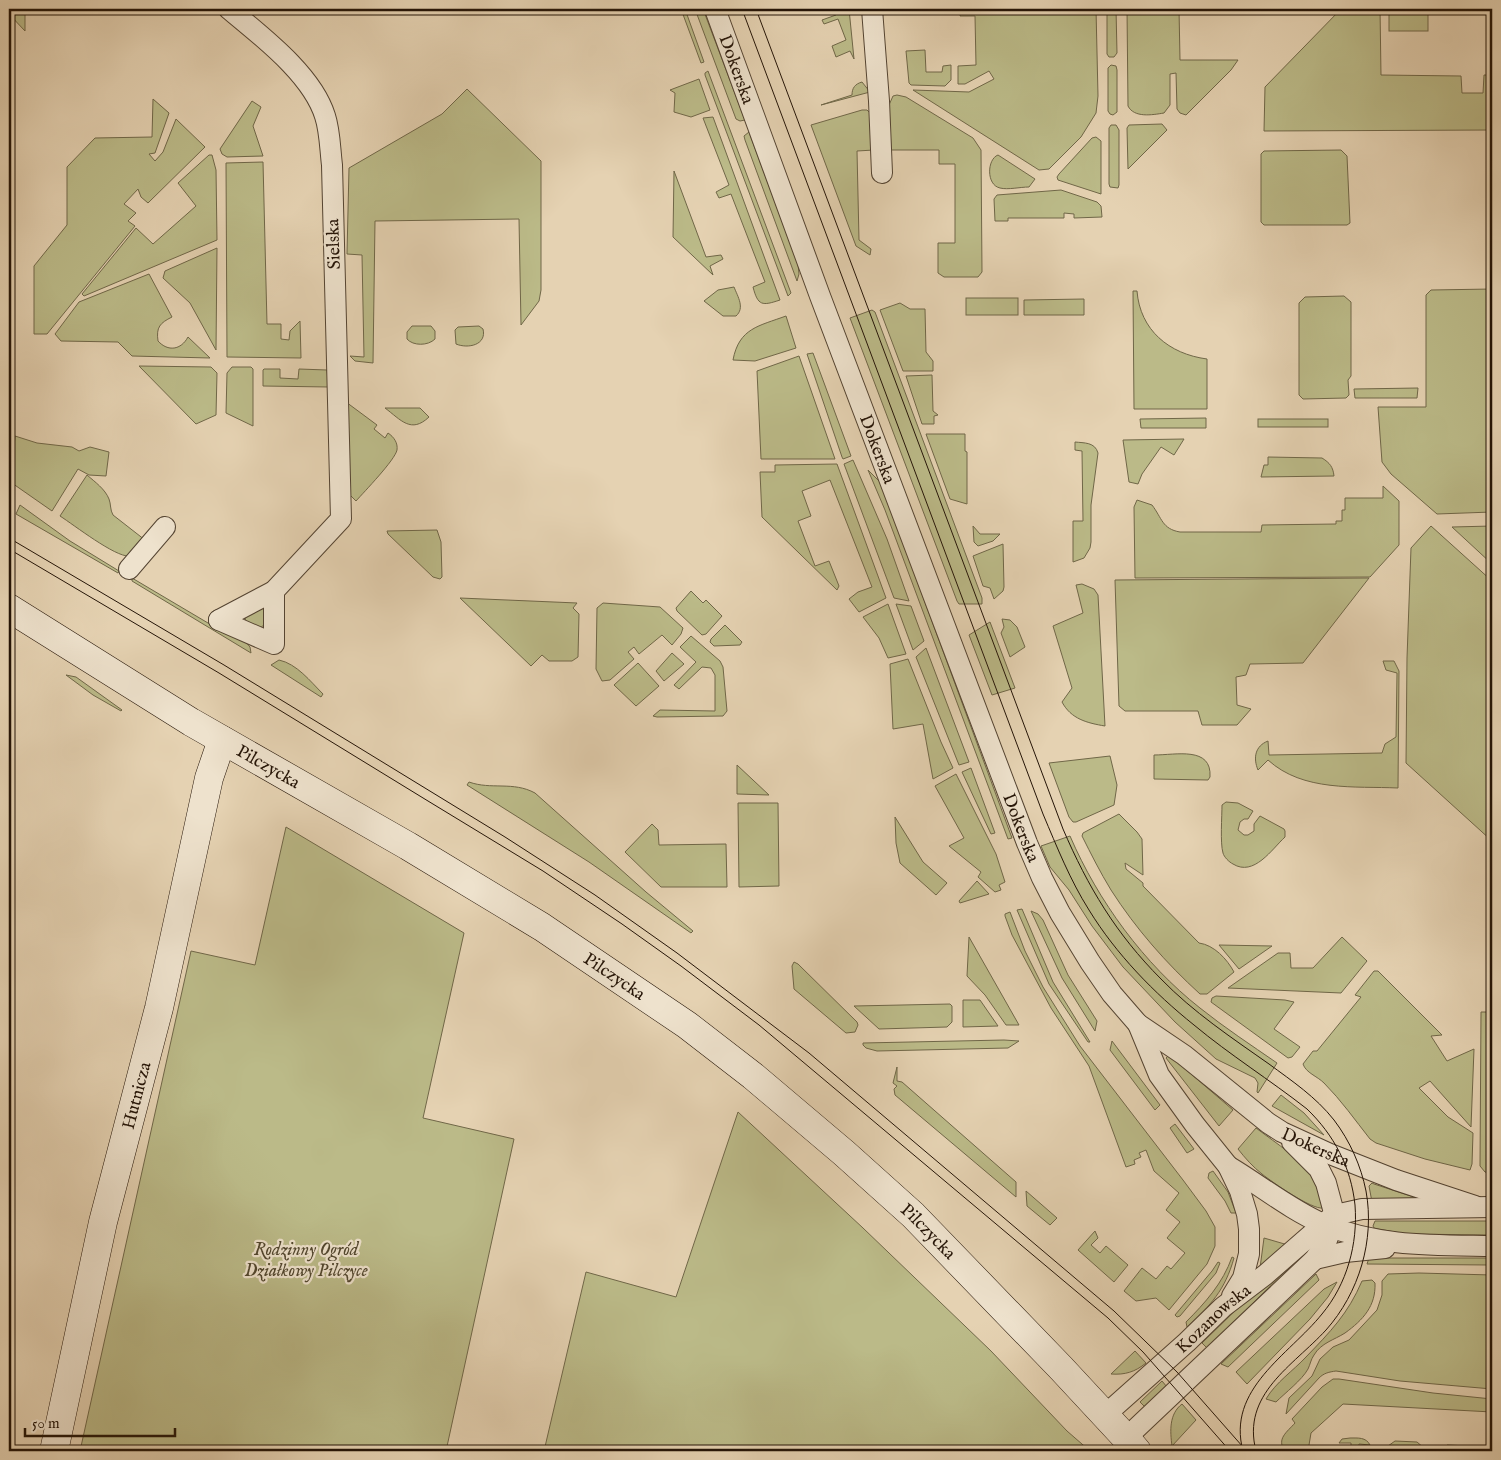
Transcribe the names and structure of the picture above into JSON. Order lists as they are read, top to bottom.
{
  "streets": {
    "street": [
      "Dokerska",
      "Sielska",
      "Pilczycka",
      "Hutnicza",
      "Kozanowska"
    ]
  },
  "crossings": [
    ["Dokerska", "Kozanowska"],
    ["Pilczycka", "Hutnicza"],
    ["Pilczycka", "Kozanowska"]
  ],
  "parks": ["Rodzinny Ogród Działkowy Pilczyce"],
  "scale_bar": "50 m"
}
